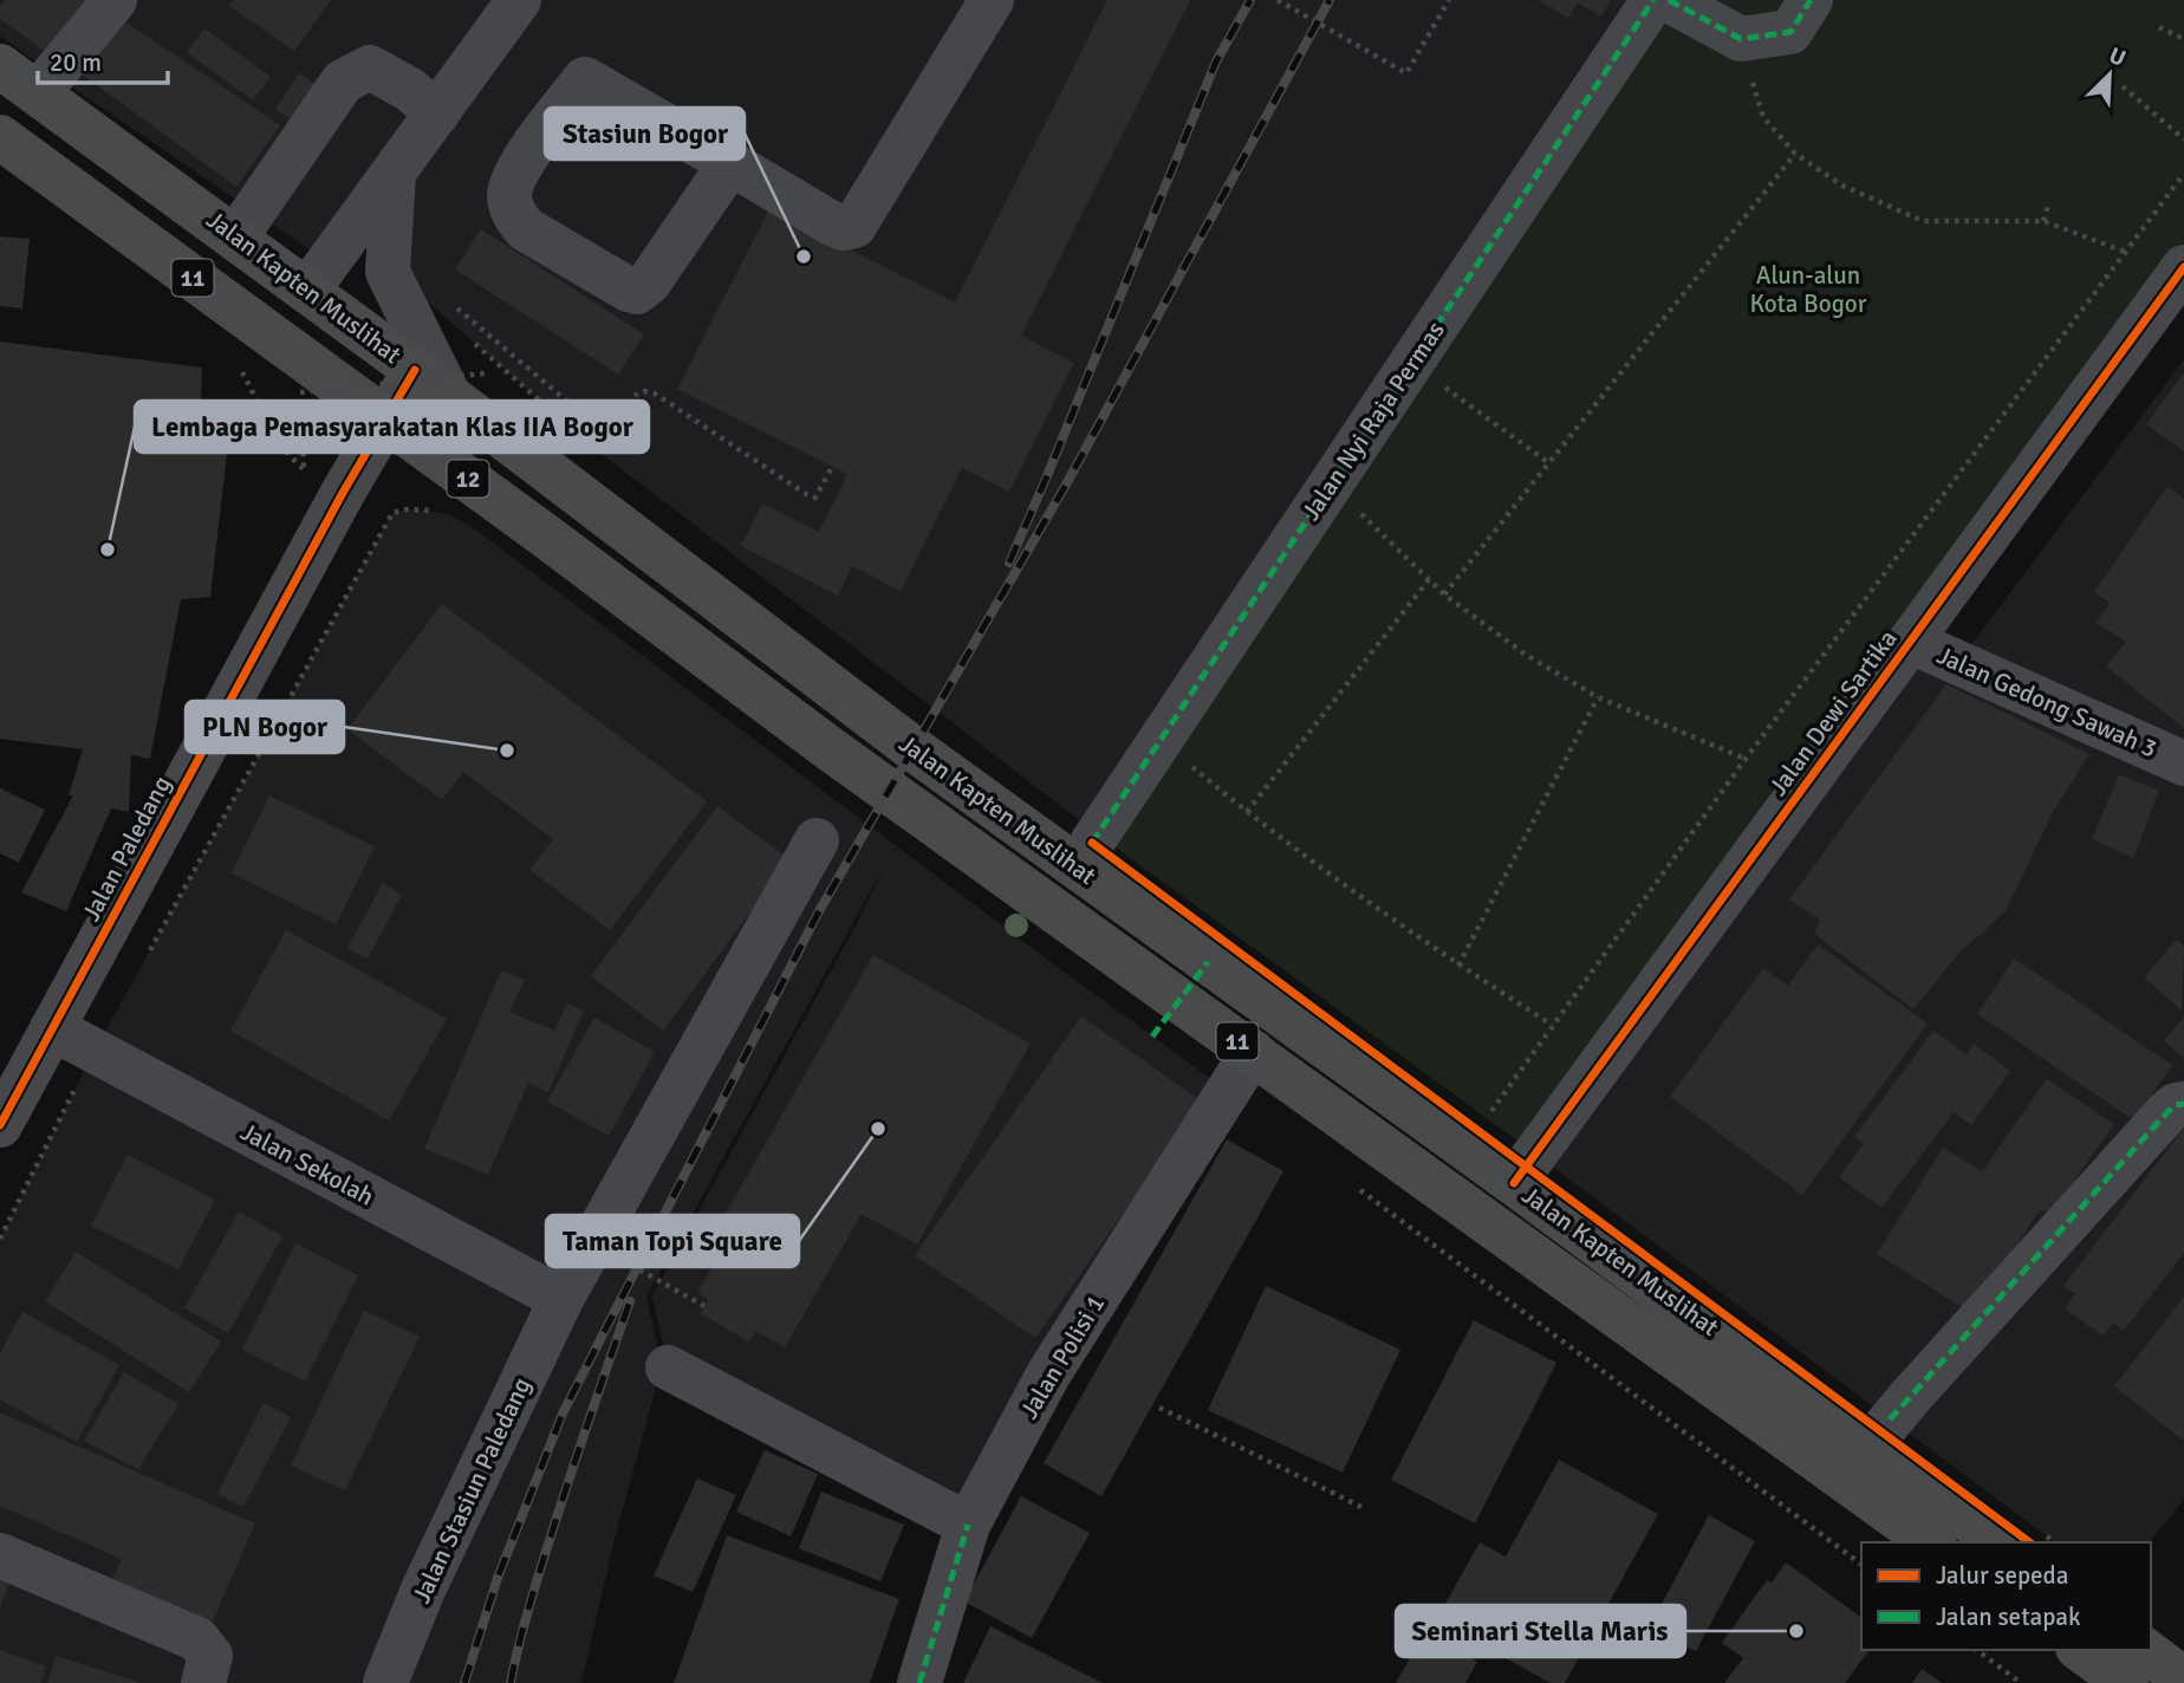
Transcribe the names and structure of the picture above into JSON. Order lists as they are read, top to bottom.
{
  "streets": {
    "main road": ["11", "Jalan Kapten Muslihat", "12"],
    "street": [
      "Jalan Nyi Raja Permas",
      "Jalan Gedong Sawah 3",
      "Jalan Dewi Sartika",
      "Jalan Paledang",
      "Jalan Sekolah",
      "Jalan Polisi 1",
      "Jalan Stasiun Paledang"
    ]
  },
  "crossings": [
    ["Jalan Kapten Muslihat", "Jalan Dewi Sartika"],
    ["Jalan Kapten Muslihat", "Jalan Paledang"],
    ["Jalan Kapten Muslihat", "Jalan Polisi 1"],
    ["Jalan Gedong Sawah 3", "Jalan Dewi Sartika"],
    ["Jalan Paledang", "Jalan Sekolah"],
    ["Jalan Sekolah", "Jalan Stasiun Paledang"]
  ],
  "parks": ["Alun-alun Kota Bogor"],
  "places": [
    "Stasiun Bogor",
    "Lembaga Pemasyarakatan Klas IIA Bogor",
    "PLN Bogor",
    "Taman Topi Square",
    "Seminari Stella Maris"
  ],
  "legend": ["Jalur sepeda", "Jalan setapak"],
  "scale_bar": "20 m",
  "north": "top right"
}
